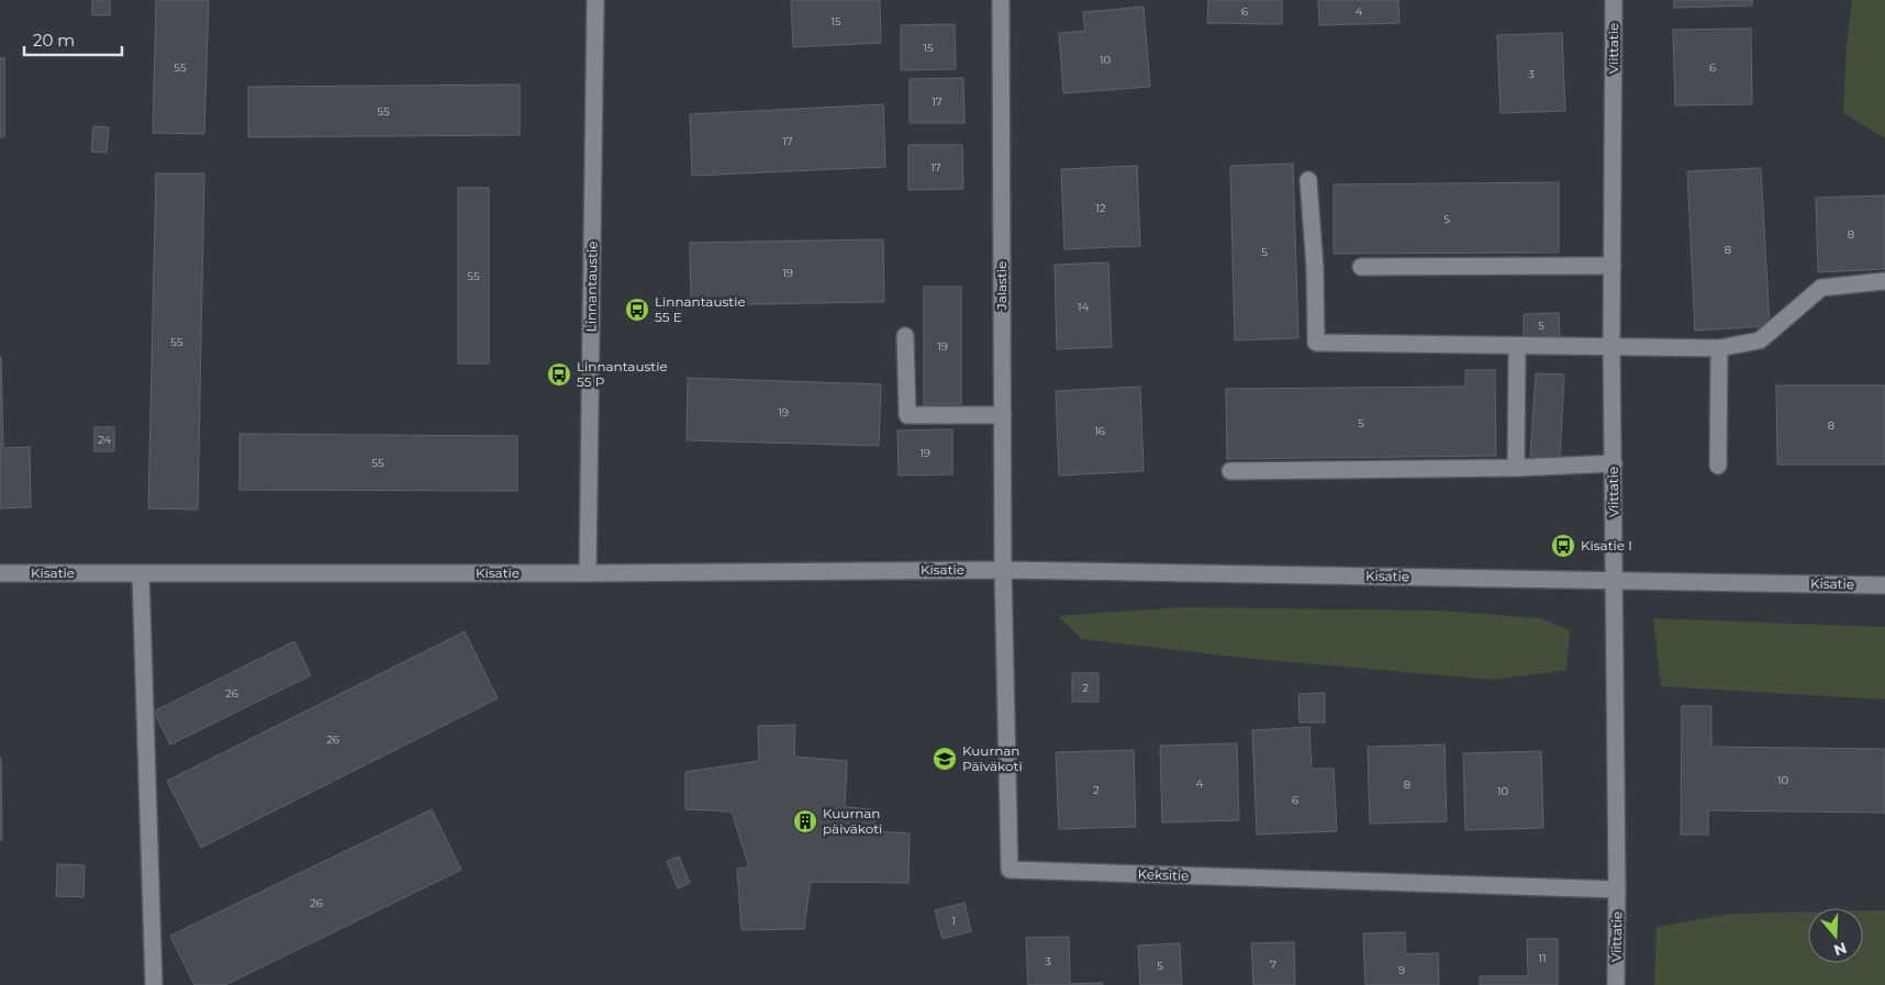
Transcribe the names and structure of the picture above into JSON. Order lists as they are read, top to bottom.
{
  "streets": {
    "street": [
      "Viittatie",
      "Jalastie",
      "Linnantaustie",
      "Kisatie",
      "Keksitie"
    ]
  },
  "crossings": [
    ["Viittatie", "Kisatie"],
    ["Viittatie", "Keksitie"],
    ["Jalastie", "Kisatie"],
    ["Jalastie", "Keksitie"],
    ["Linnantaustie", "Kisatie"],
    ["Kisatie", "Keksitie"]
  ],
  "places": {
    "bus stop": ["Linnantaustie 55 E", "Linnantaustie 55 P", "Kisatie I"],
    "school or university": ["Kuurnan Päiväkoti"],
    "building": ["Kuurnan päiväkoti"]
  },
  "house_numbers": [
    "6",
    "4",
    "15",
    "15",
    "10",
    "55",
    "6",
    "3",
    "17",
    "55",
    "17",
    "17",
    "12",
    "5",
    "8",
    "8",
    "5",
    "19",
    "55",
    "14",
    "5",
    "55",
    "19",
    "19",
    "5",
    "8",
    "16",
    "24",
    "19",
    "55",
    "2",
    "26",
    "26",
    "10",
    "4",
    "8",
    "2",
    "10",
    "6",
    "26",
    "1",
    "11",
    "3",
    "7",
    "5",
    "9"
  ],
  "scale_bar": "20 m",
  "north": "bottom"
}
